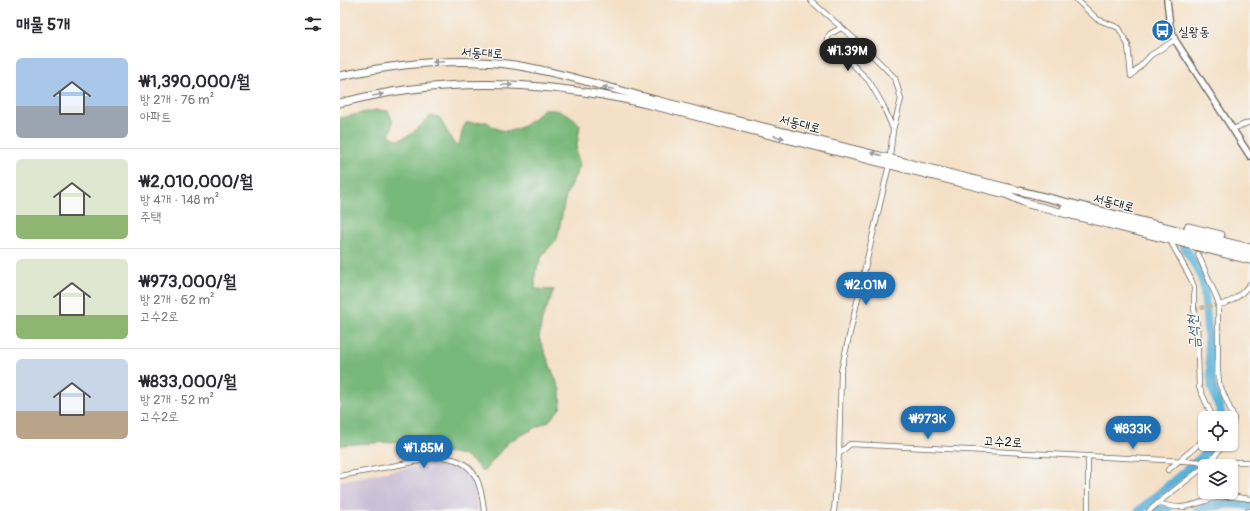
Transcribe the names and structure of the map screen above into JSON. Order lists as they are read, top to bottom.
{
  "streets": {
    "main road": ["서동대로"],
    "street": ["고수2로"]
  },
  "water": ["금석천"],
  "places": {
    "bus stop": ["실왕동"]
  },
  "page": {
    "heading": "매물 5개",
    "price": [
      "₩1.39M",
      "₩2.01M",
      "₩973K",
      "₩833K",
      "₩1.85M"
    ],
    "list": [
      {
        "name": "₩1,390,000/월",
        "note": "방 2개 · 76 m² · 아파트"
      },
      {
        "name": "₩2,010,000/월",
        "note": "방 4개 · 148 m² · 주택"
      },
      {
        "name": "₩973,000/월",
        "note": "방 2개 · 62 m² · 고수2로"
      },
      {
        "name": "₩833,000/월",
        "note": "방 2개 · 52 m² · 고수2로"
      }
    ]
  }
}
